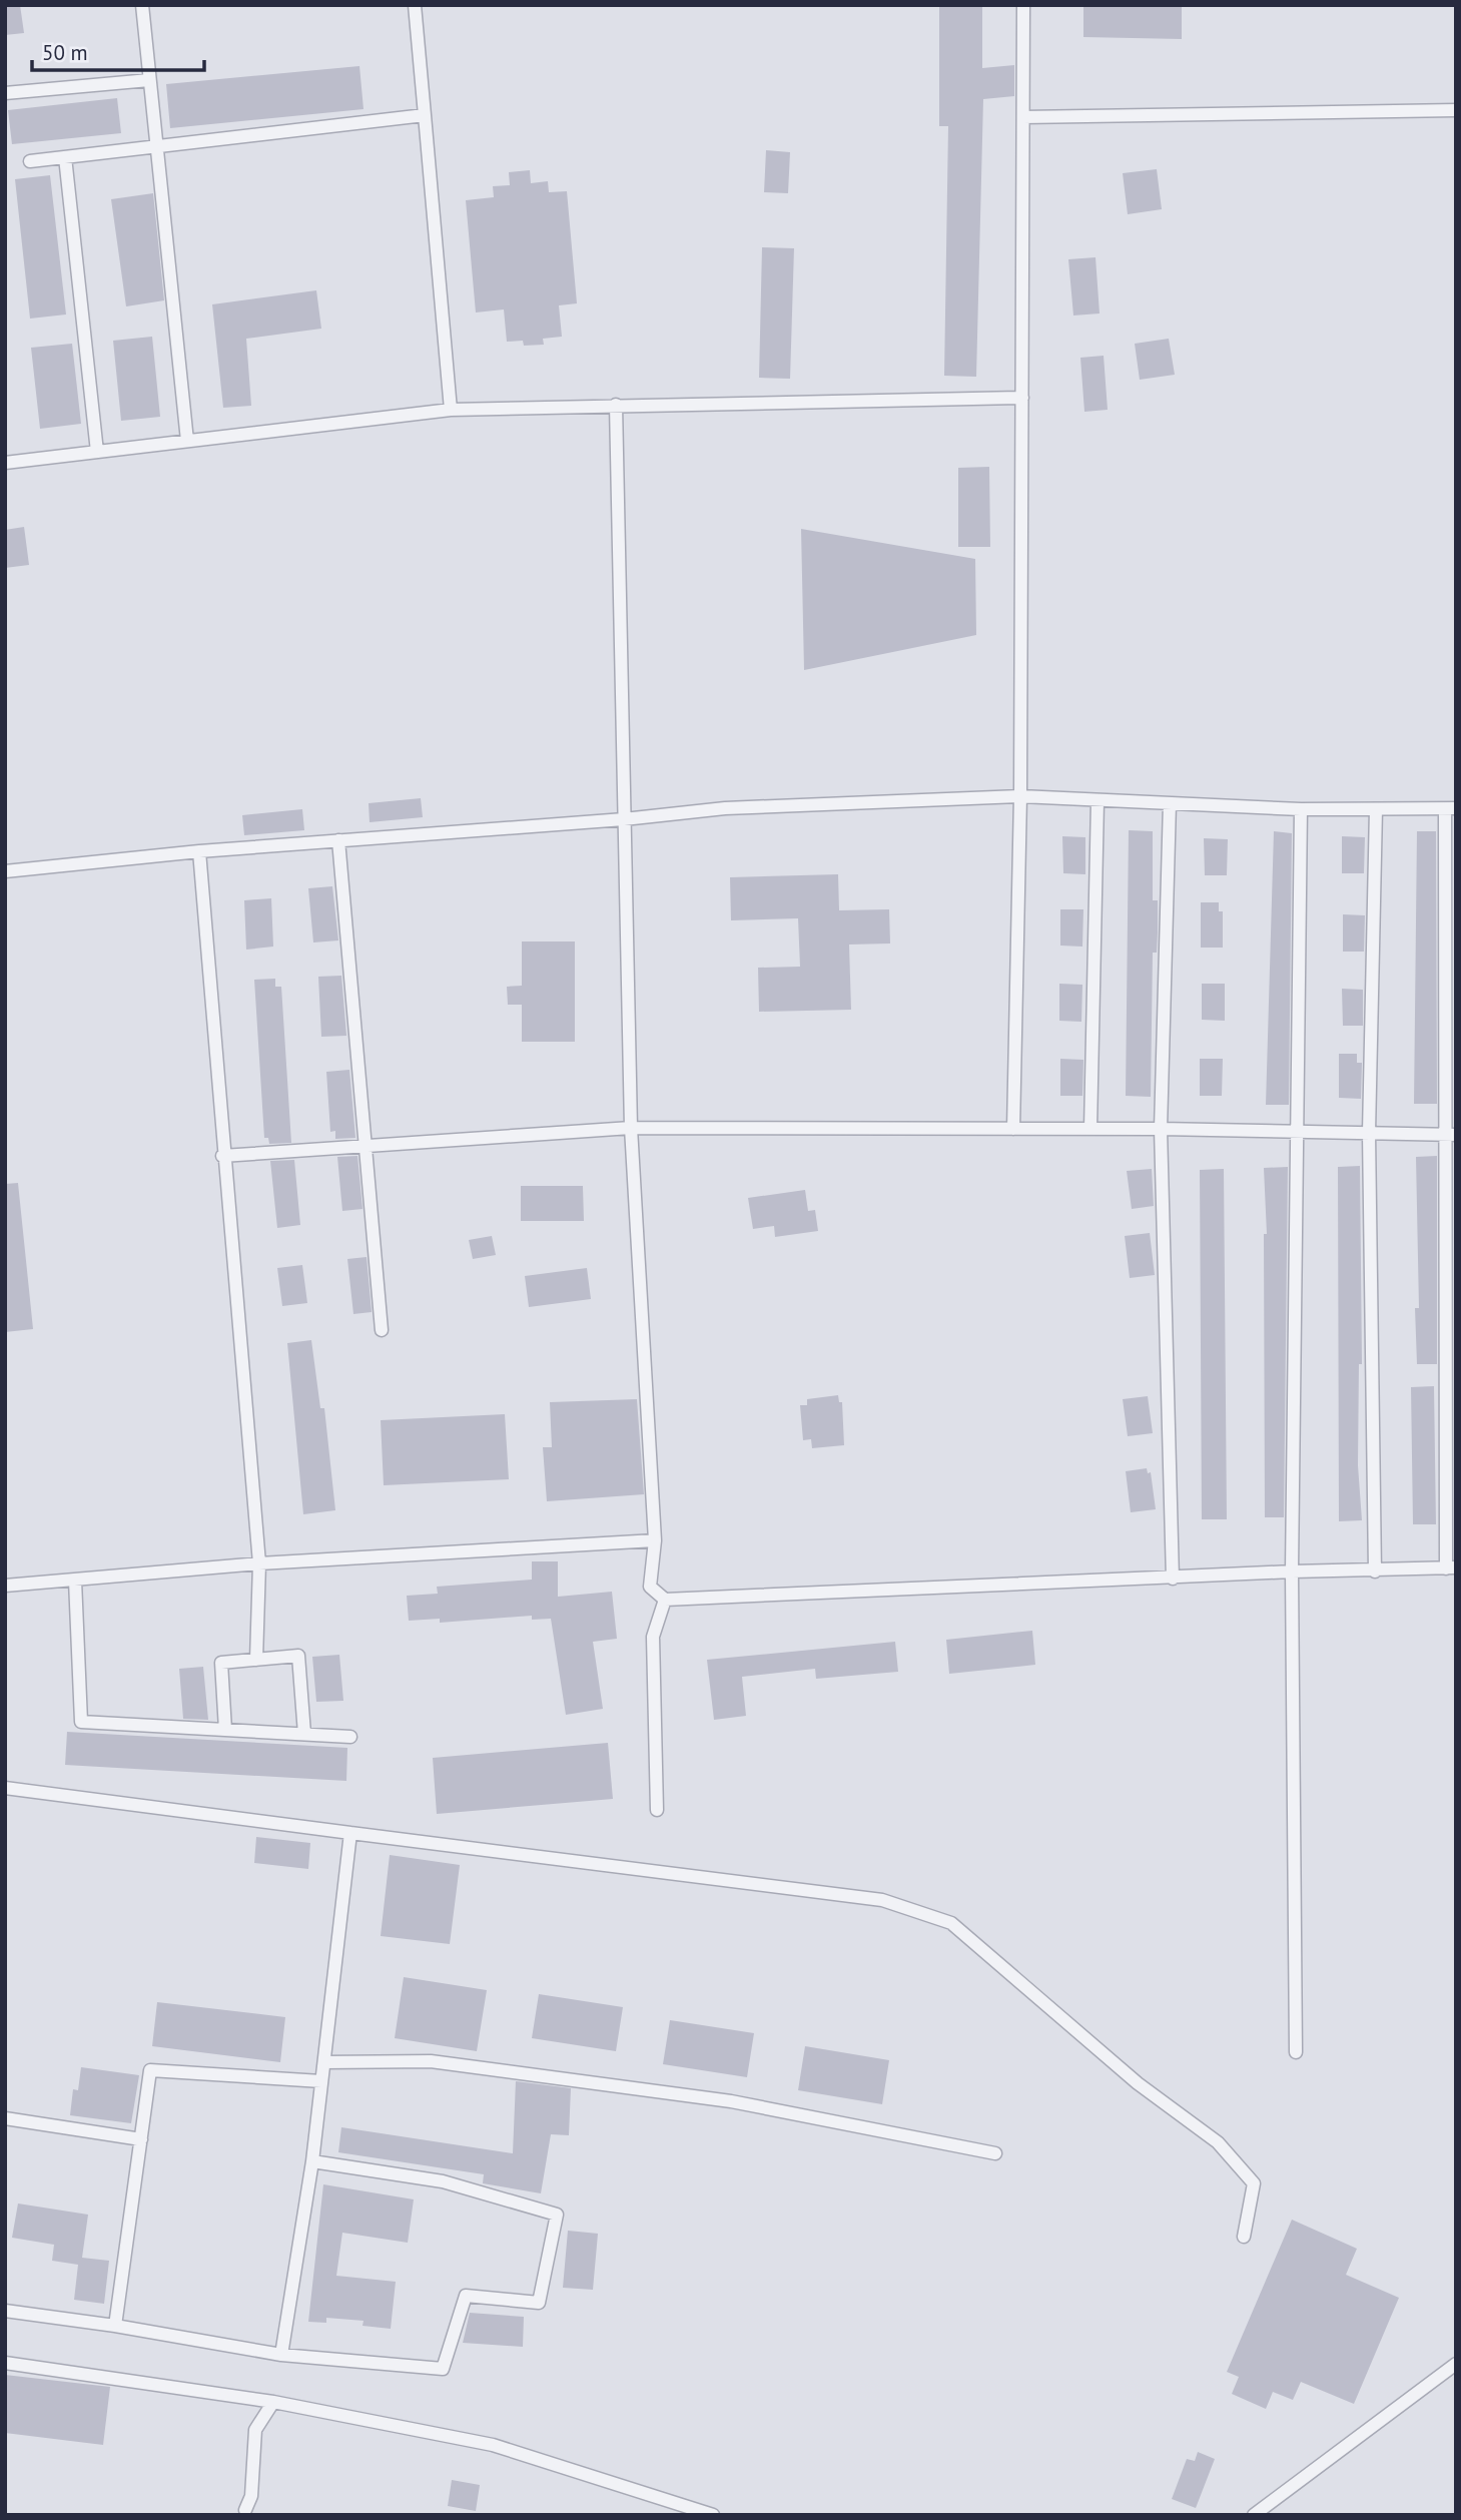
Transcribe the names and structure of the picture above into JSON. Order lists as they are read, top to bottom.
{
  "scale_bar": "50 m"
}
